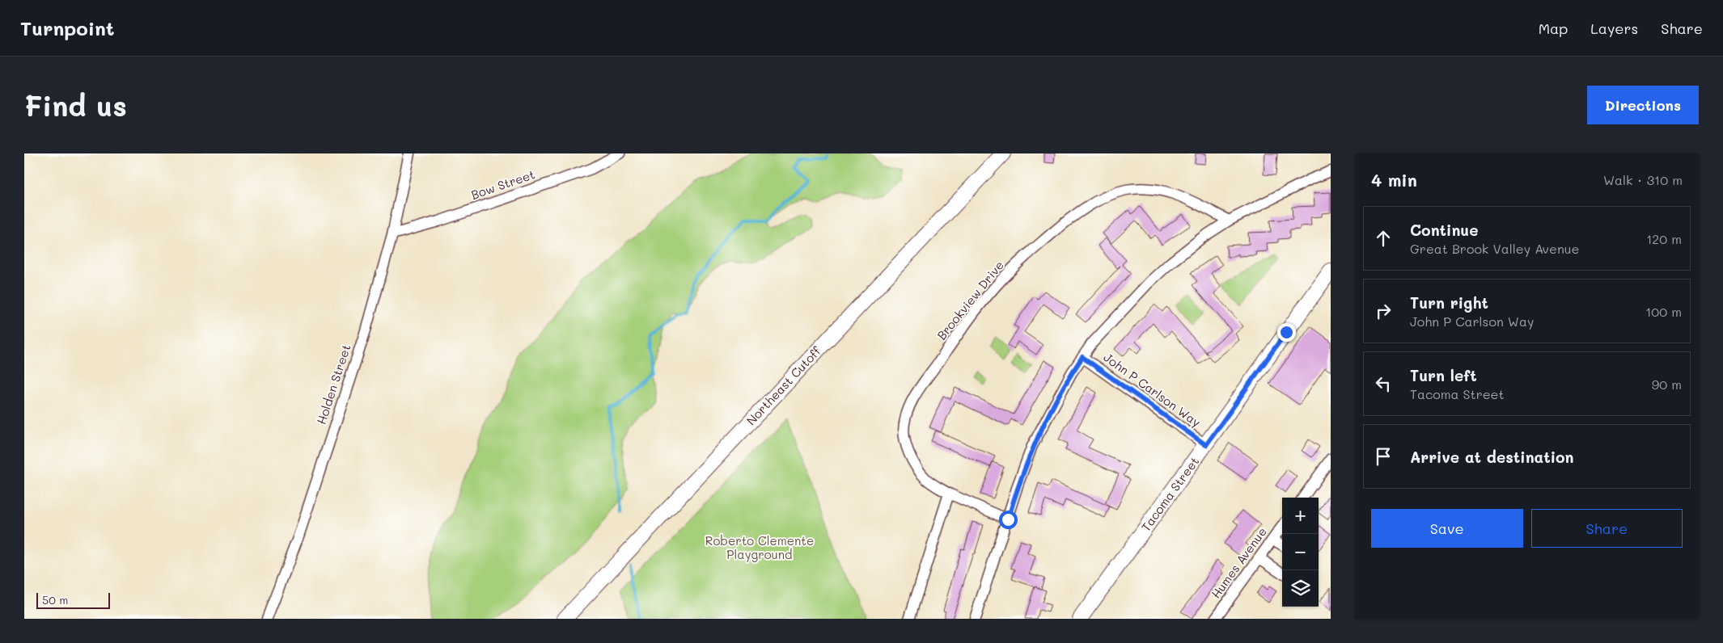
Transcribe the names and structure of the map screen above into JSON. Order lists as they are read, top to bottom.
{
  "streets": {
    "main road": ["Northeast Cutoff", "Tacoma Street"],
    "street": [
      "Bow Street",
      "Brookview Drive",
      "Holden Street",
      "John P Carlson Way",
      "Humes Avenue"
    ]
  },
  "crossings": [
    ["Bow Street", "Holden Street"],
    ["John P Carlson Way", "Tacoma Street"]
  ],
  "parks": ["Roberto Clemente Playground"],
  "scale_bar": "50 m",
  "page": {
    "header": "Turnpoint",
    "nav": ["Map", "Layers", "Share"],
    "buttons": [
      "Directions",
      ["Save", "Share"]
    ],
    "title": "Find us",
    "heading": ["4 min", "Walk · 310 m"],
    "list": [
      ["Continue", "Great Brook Valley Avenue", "120 m"],
      ["Turn right", "John P Carlson Way", "100 m"],
      ["Turn left", "Tacoma Street", "90 m"],
      "Arrive at destination"
    ],
    "map_buttons": ["+", "−"],
    "scale": "50 m"
  }
}
